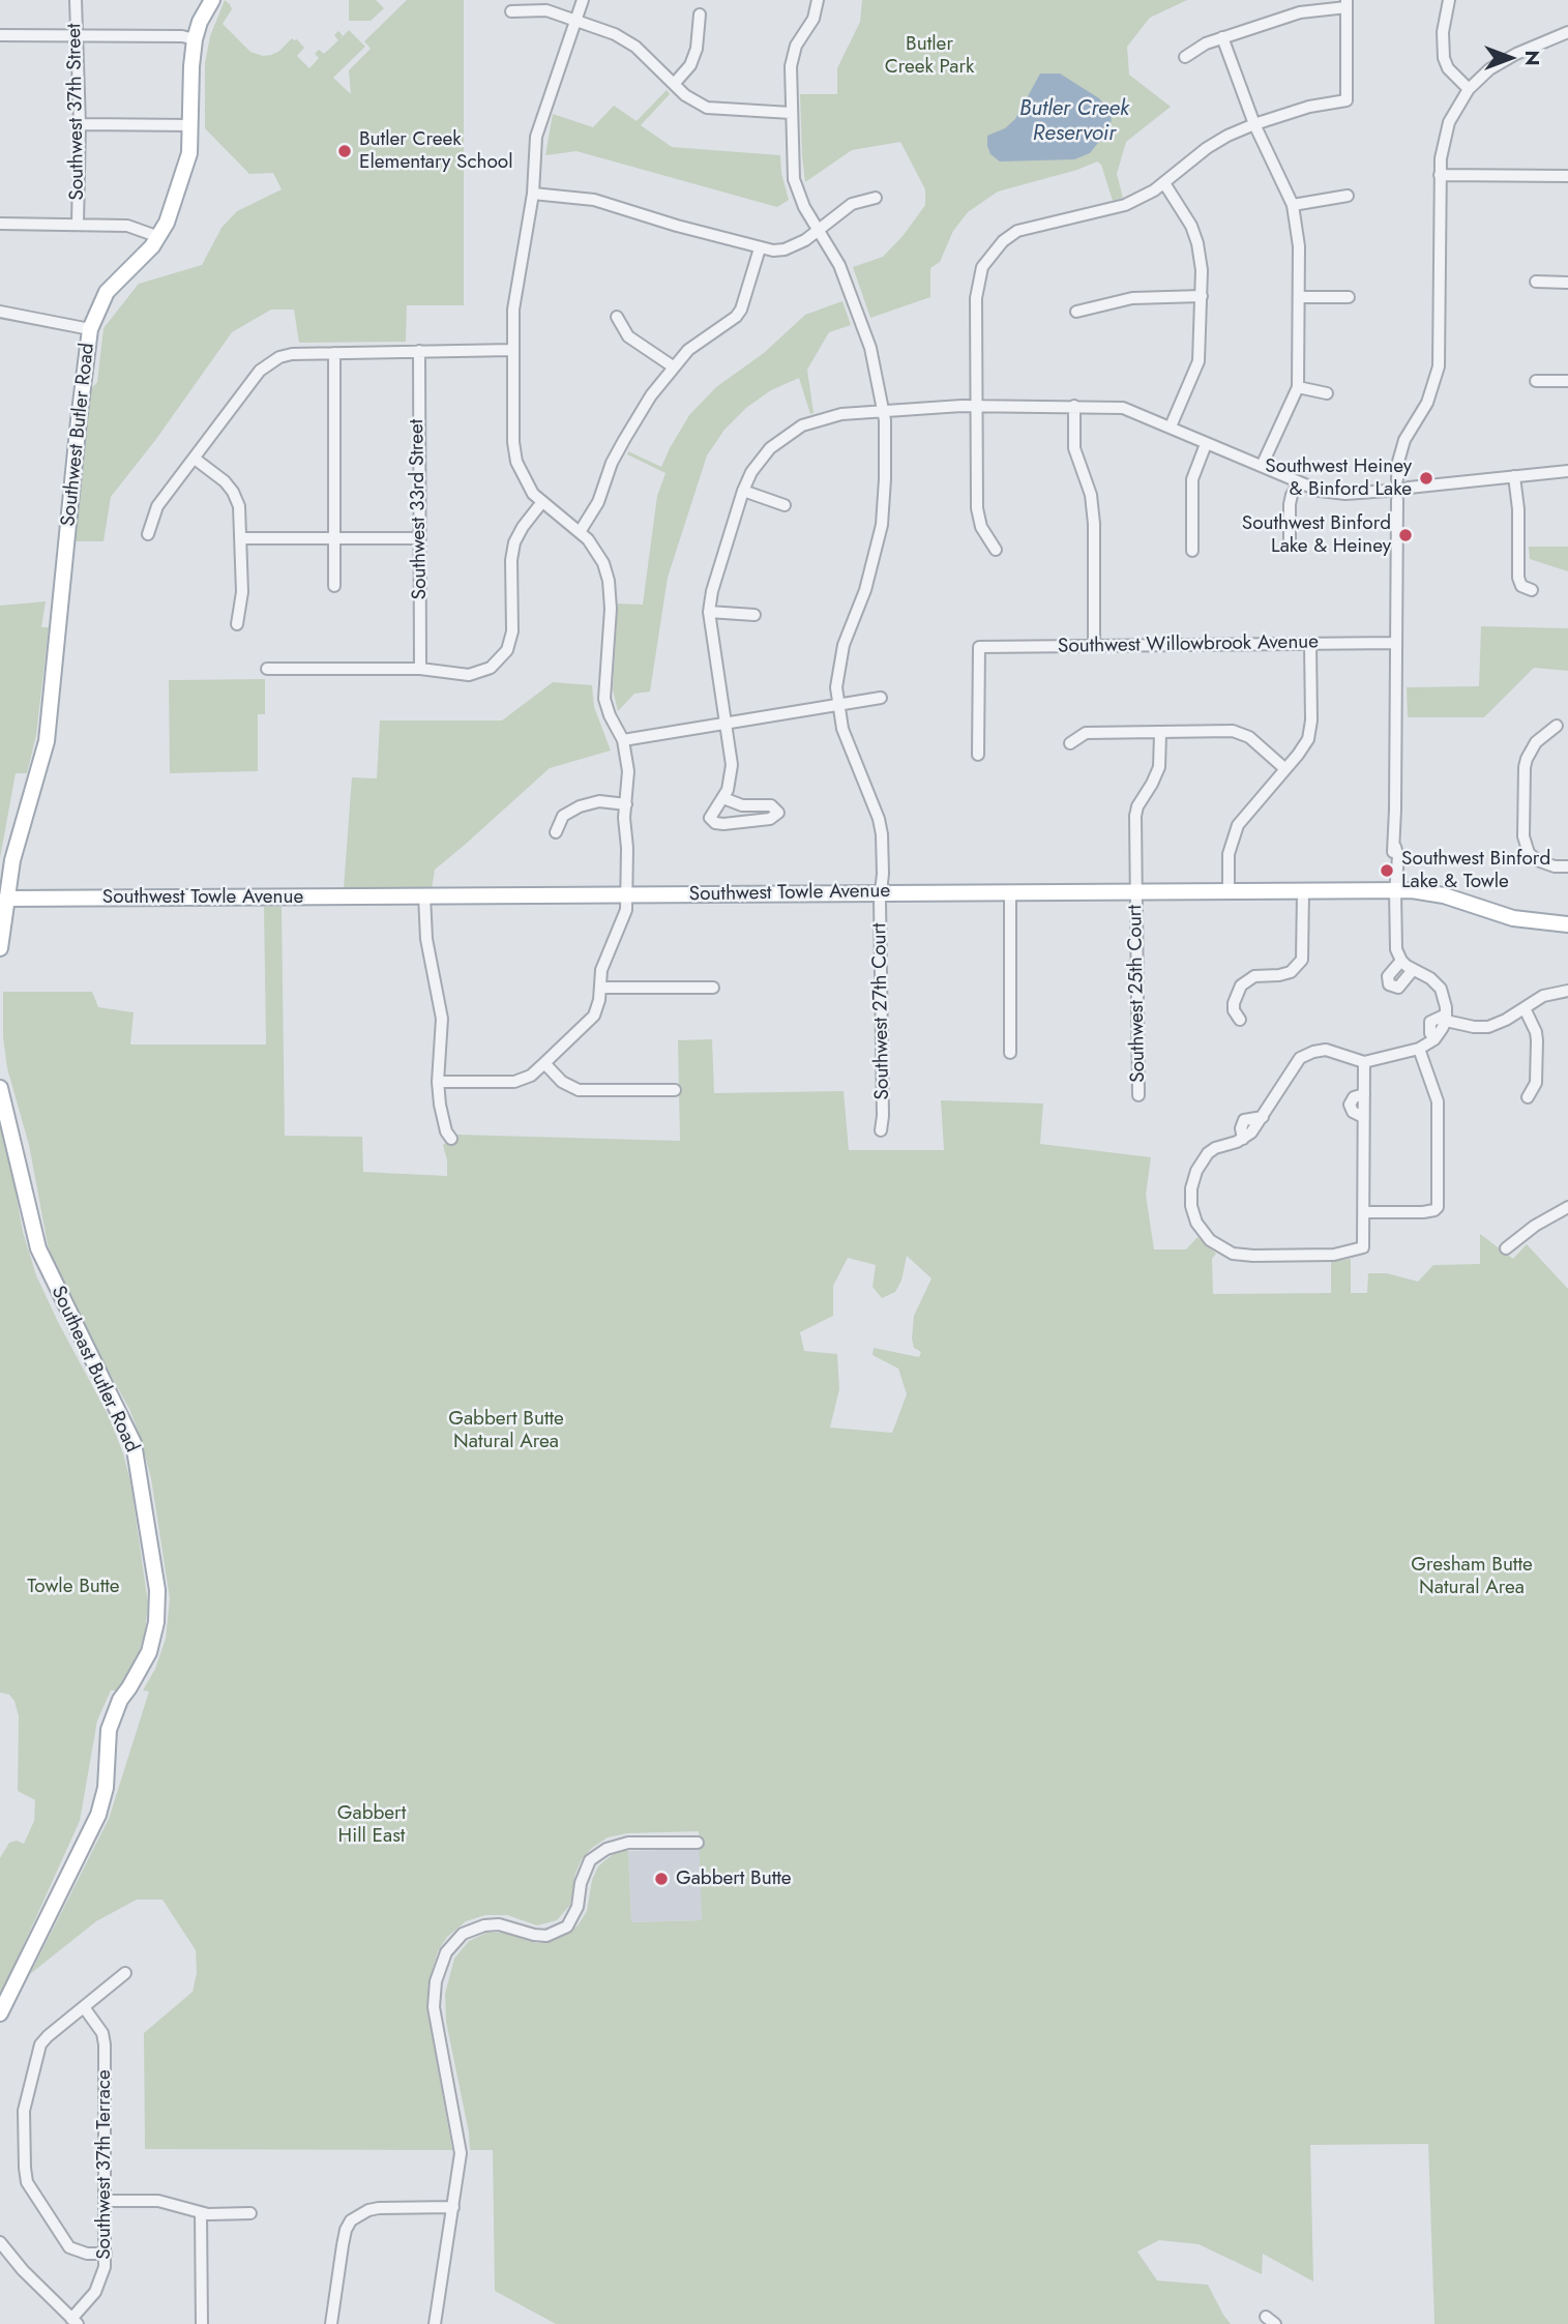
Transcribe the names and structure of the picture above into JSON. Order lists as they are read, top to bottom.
{
  "streets": {
    "main road": ["Southwest Butler Road", "Southwest Towle Avenue", "Southeast Butler Road"],
    "street": [
      "Southwest 37th Street",
      "Southwest 33rd Street",
      "Southwest Willowbrook Avenue",
      "Southwest 25th Court",
      "Southwest 27th Court",
      "Southwest 37th Terrace"
    ]
  },
  "crossings": [
    ["Southwest Butler Road", "Southwest Towle Avenue"],
    ["Southwest Towle Avenue", "Southwest 25th Court"],
    ["Southwest Towle Avenue", "Southwest 27th Court"]
  ],
  "water": ["Butler Creek Reservoir"],
  "parks": [
    "Butler Creek Park",
    "Gabbert Butte Natural Area",
    "Gresham Butte Natural Area",
    "Towle Butte",
    "Gabbert Hill East"
  ],
  "places": [
    "Butler Creek Elementary School",
    "Southwest Heiney & Binford Lake",
    "Southwest Binford Lake & Heiney",
    "Southwest Binford Lake & Towle",
    "Gabbert Butte"
  ],
  "north": "right"
}
